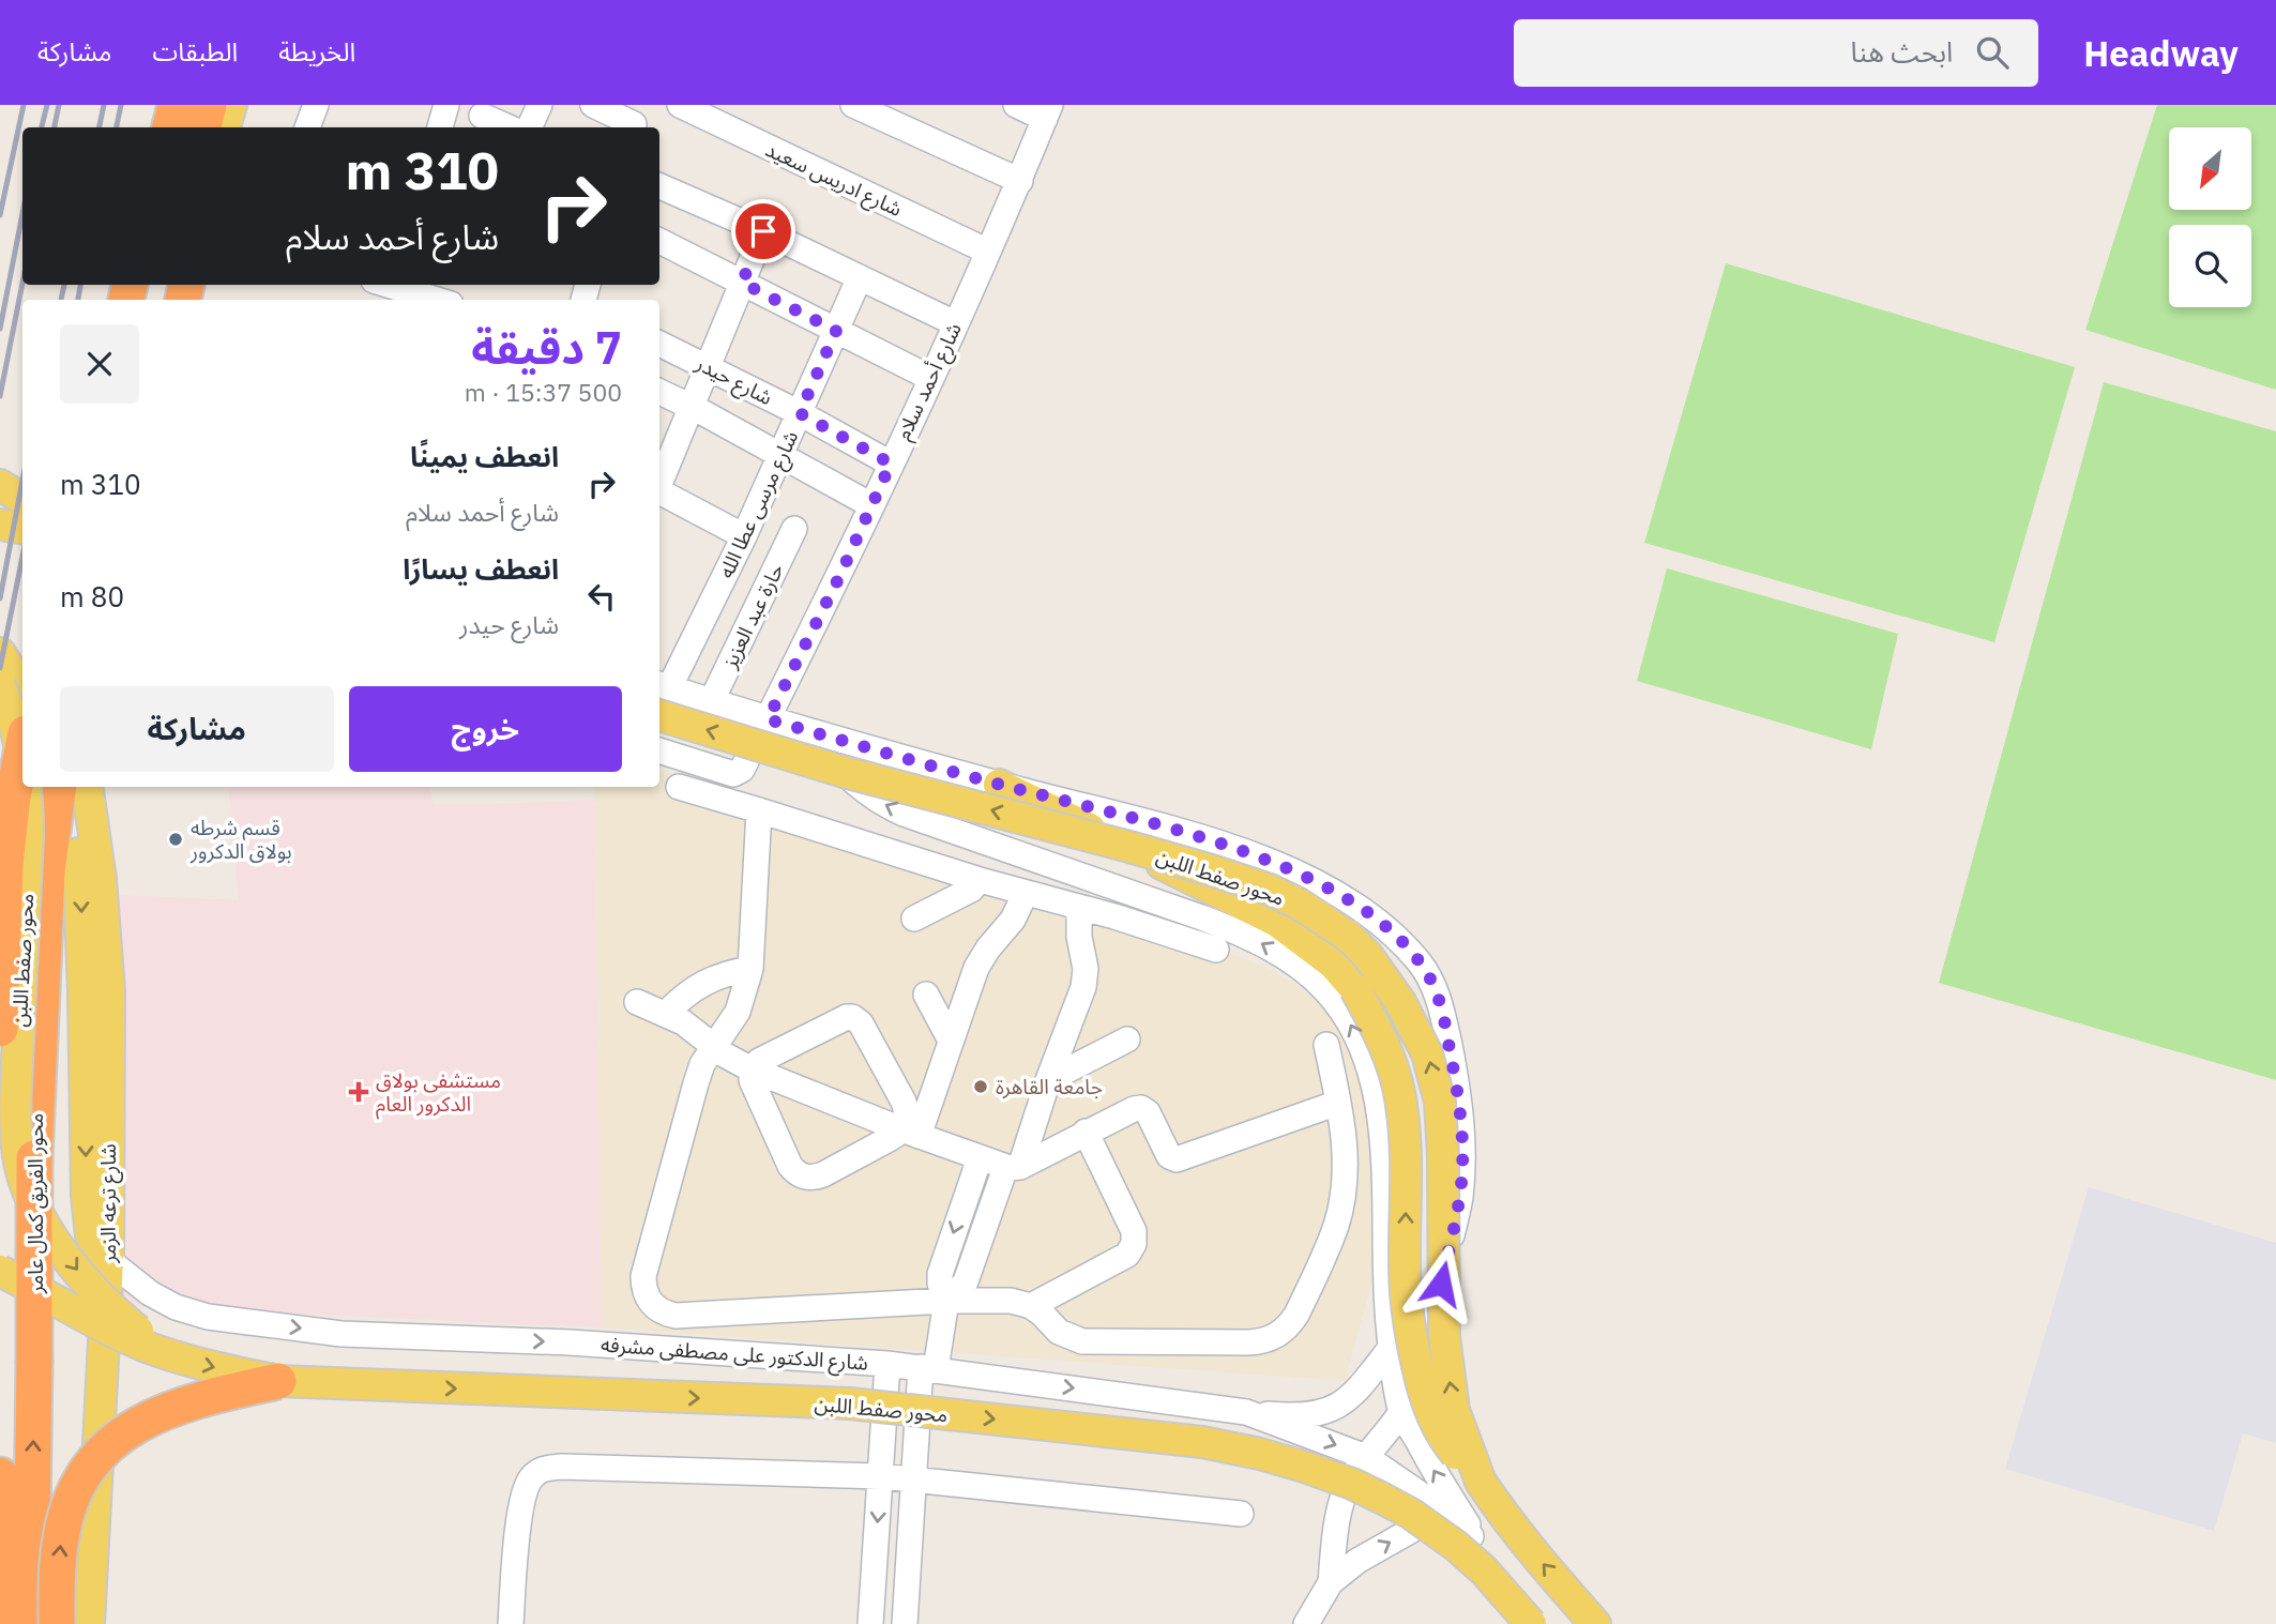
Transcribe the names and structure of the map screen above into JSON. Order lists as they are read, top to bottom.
{
  "streets": {
    "highway": ["محور الفريق كمال عامر"],
    "main road": ["محور صفط اللبن", "شارع ترعه الزمر"],
    "street": [
      "شارع ادريس سعيد",
      "شارع حيدر",
      "شارع أحمد سلام",
      "شارع مرسى عطا الله",
      "حارة عبد العزيز",
      "شارع الدكتور على مصطفى مشرفه"
    ]
  },
  "crossings": [
    ["شارع ادريس سعيد", "شارع أحمد سلام"],
    ["شارع حيدر", "شارع أحمد سلام"],
    ["شارع حيدر", "شارع مرسى عطا الله"],
    ["شارع مرسى عطا الله", "محور صفط اللبن"],
    ["شارع ترعه الزمر", "شارع الدكتور على مصطفى مشرفه"]
  ],
  "places": {
    "other": ["قسم شرطه بولاق الدكرور", "جامعة القاهرة"],
    "health": ["مستشفى بولاق الدكرور العام"]
  },
  "north": "bottom left",
  "page": {
    "header": "Headway",
    "search": "ابحث هنا",
    "nav": ["الخريطة", "الطبقات", "مشاركة"],
    "turn": ["310 m", "شارع أحمد سلام"],
    "heading": ["7 دقيقة", "500 m · 15:37"],
    "list": [
      {
        "name": "انعطف يمينًا",
        "note": "شارع أحمد سلام",
        "value": "310 m"
      },
      {
        "name": "انعطف يسارًا",
        "note": "شارع حيدر",
        "value": "80 m"
      }
    ],
    "buttons": ["خروج", "مشاركة"]
  }
}
